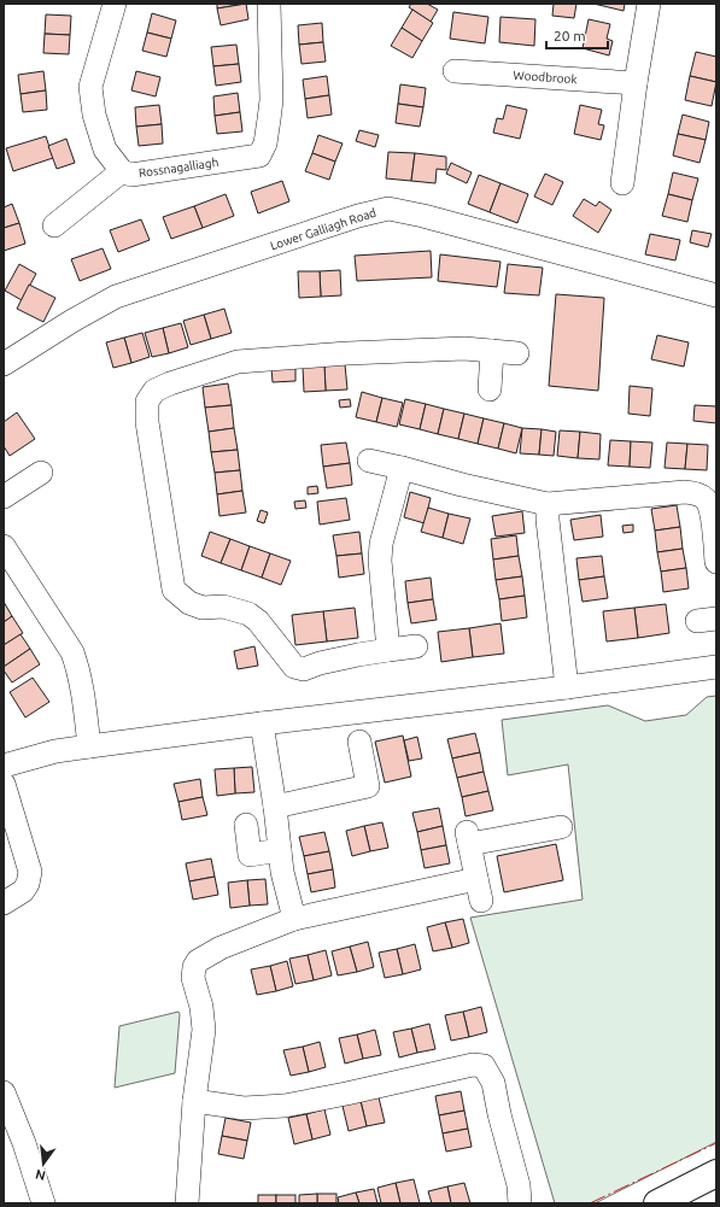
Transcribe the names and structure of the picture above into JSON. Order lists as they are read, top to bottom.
{
  "streets": {
    "street": ["Woodbrook", "Rossnagalliagh", "Lower Galliagh Road"]
  },
  "scale_bar": "20 m",
  "north": "bottom"
}
